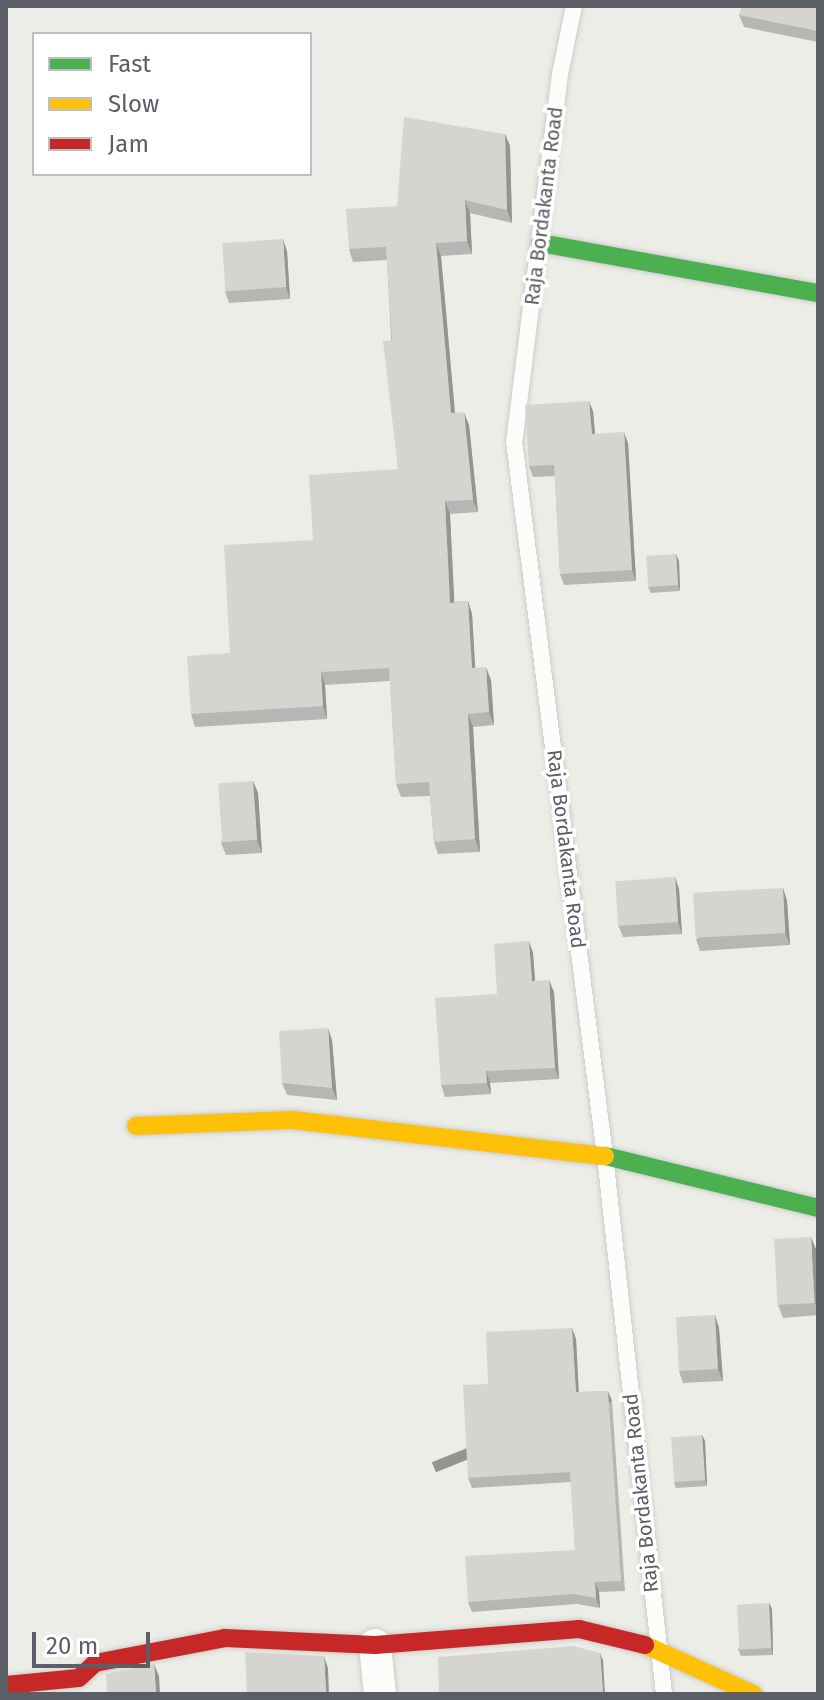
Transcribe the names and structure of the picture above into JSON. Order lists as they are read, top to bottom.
{
  "streets": {
    "lane": ["Raja Bordakanta Road"]
  },
  "legend": ["Fast", "Slow", "Jam"],
  "scale_bar": "20 m"
}
